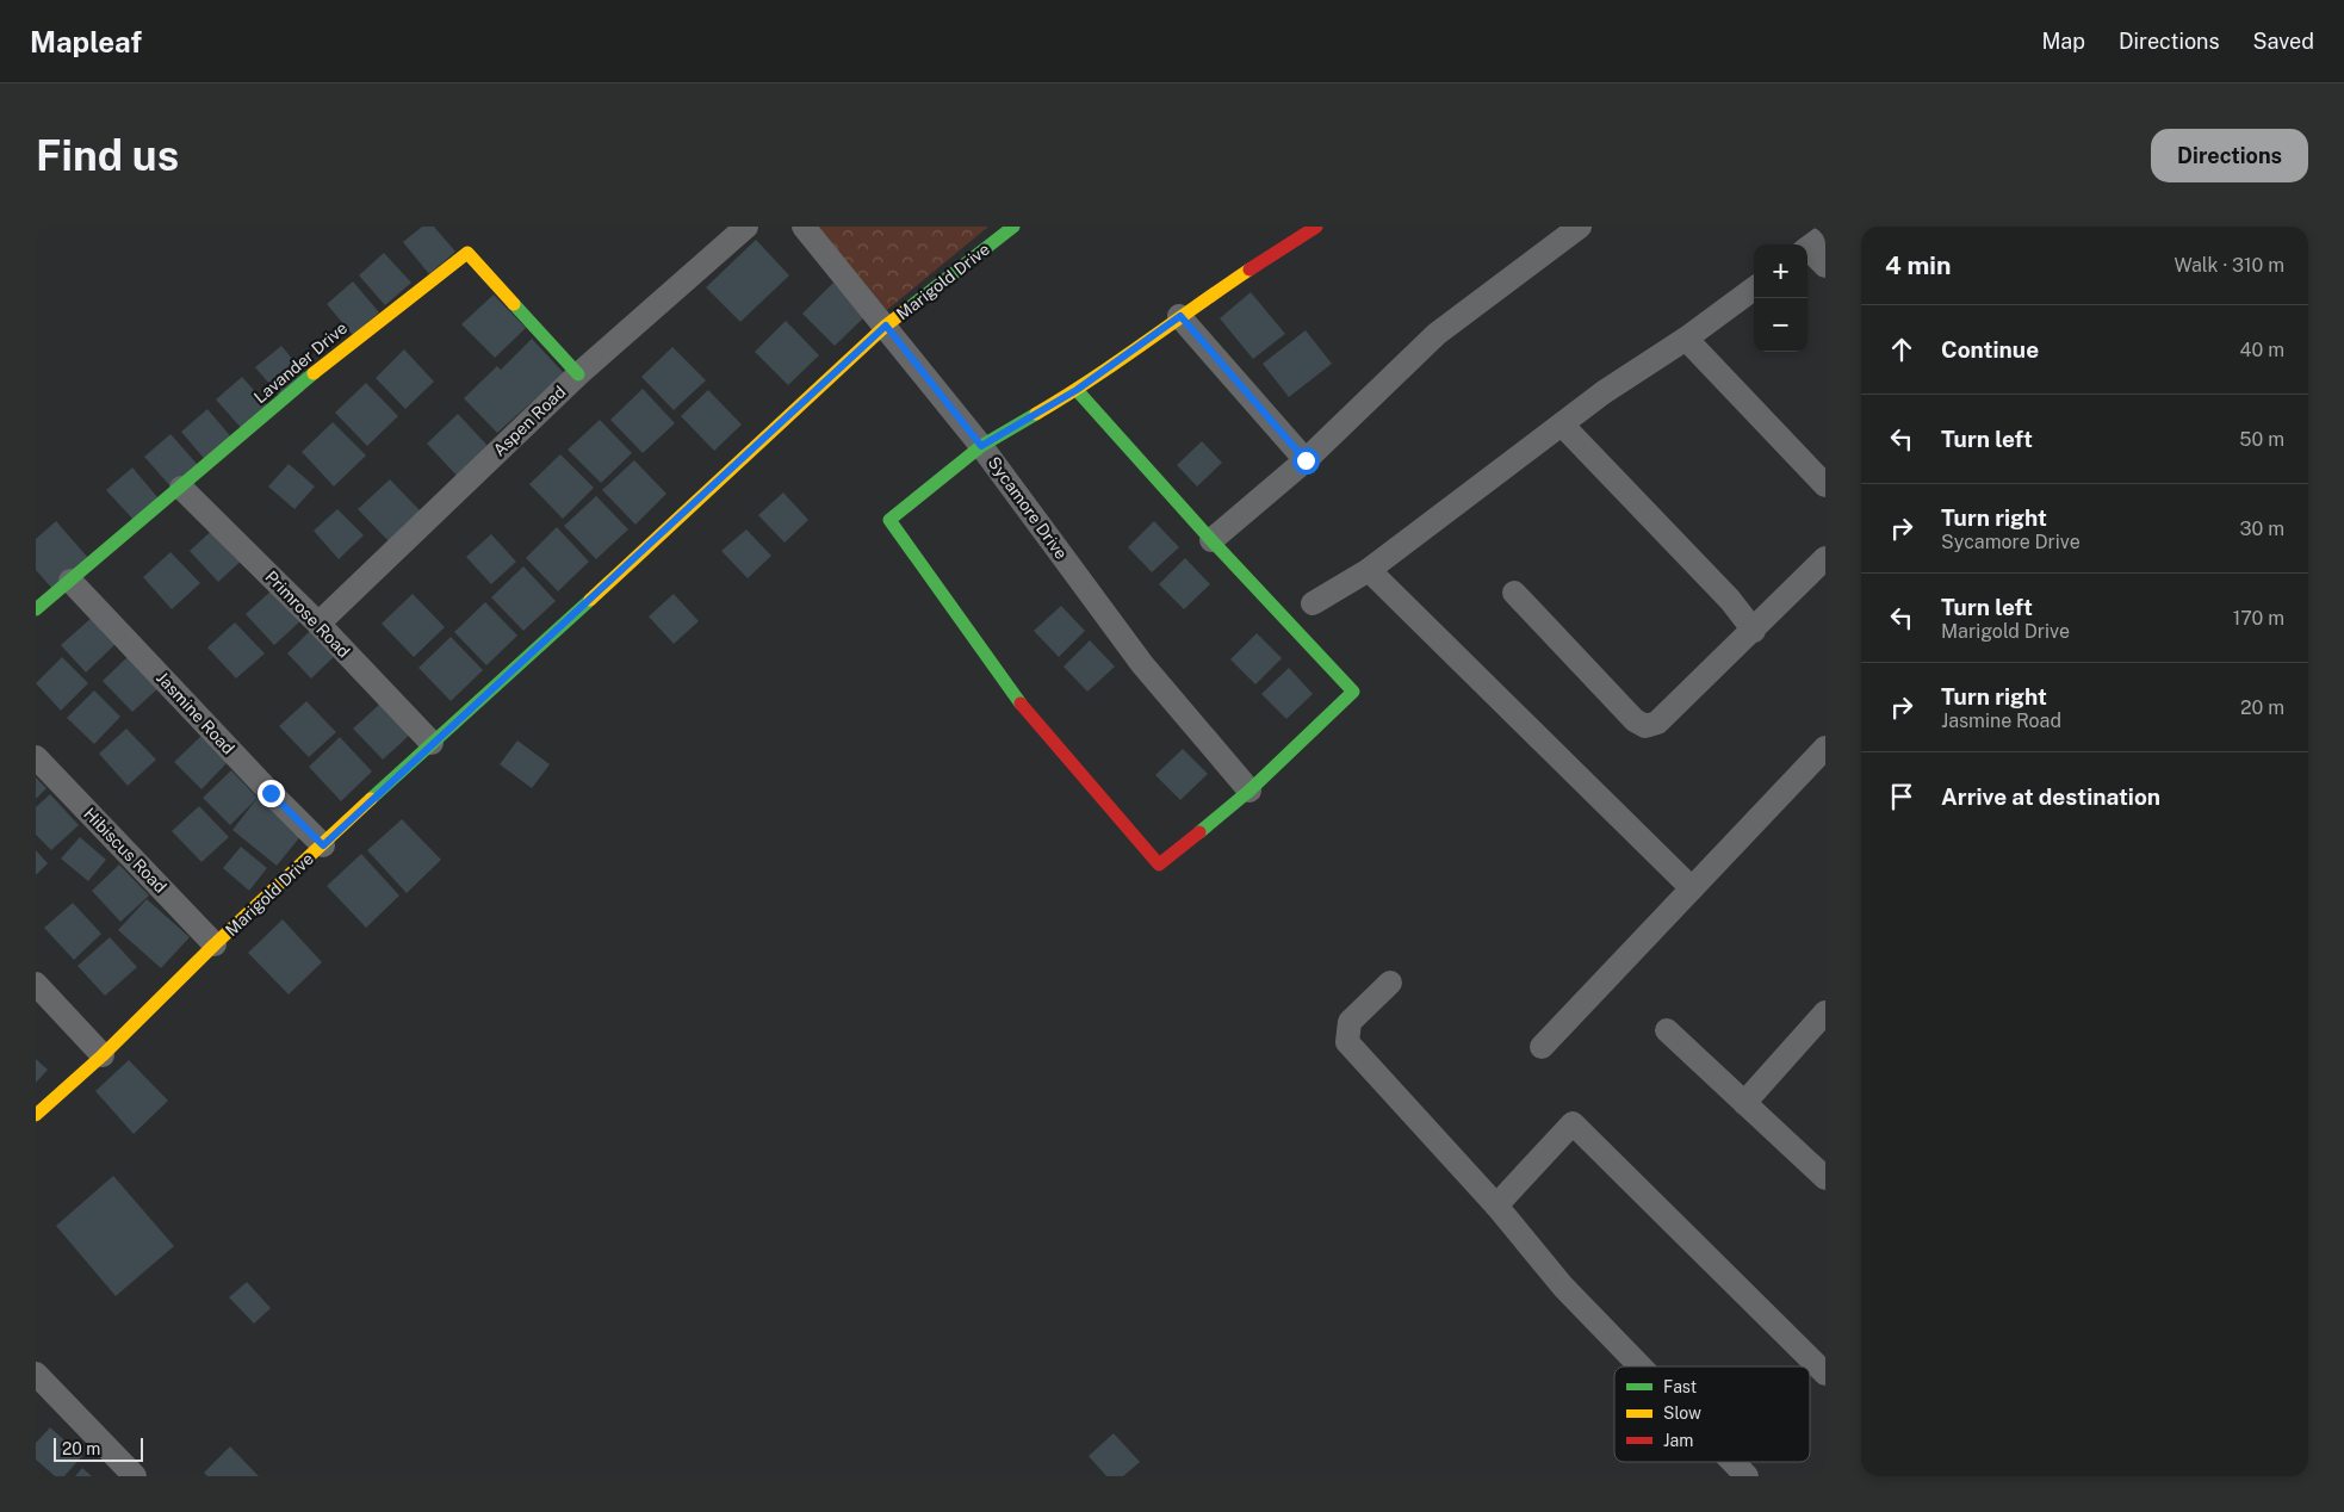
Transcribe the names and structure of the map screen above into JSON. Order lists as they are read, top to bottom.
{
  "streets": {
    "street": [
      "Marigold Drive",
      "Lavander Drive",
      "Aspen Road",
      "Sycamore Drive",
      "Primrose Road",
      "Jasmine Road",
      "Hibiscus Road"
    ]
  },
  "crossings": [
    ["Marigold Drive", "Sycamore Drive"],
    ["Marigold Drive", "Primrose Road"],
    ["Marigold Drive", "Jasmine Road"],
    ["Marigold Drive", "Hibiscus Road"],
    ["Lavander Drive", "Aspen Road"],
    ["Lavander Drive", "Primrose Road"],
    ["Lavander Drive", "Jasmine Road"],
    ["Aspen Road", "Primrose Road"]
  ],
  "legend": ["Fast", "Slow", "Jam"],
  "scale_bar": "20 m",
  "page": {
    "header": "Mapleaf",
    "nav": ["Map", "Directions", "Saved"],
    "buttons": "Directions",
    "title": "Find us",
    "heading": ["4 min", "Walk · 310 m"],
    "map_buttons": ["+", "−"],
    "list": [
      ["Continue", "40 m"],
      ["Turn left", "50 m"],
      ["Turn right", "Sycamore Drive", "30 m"],
      ["Turn left", "Marigold Drive", "170 m"],
      ["Turn right", "Jasmine Road", "20 m"],
      "Arrive at destination"
    ],
    "scale": "20 m"
  }
}
